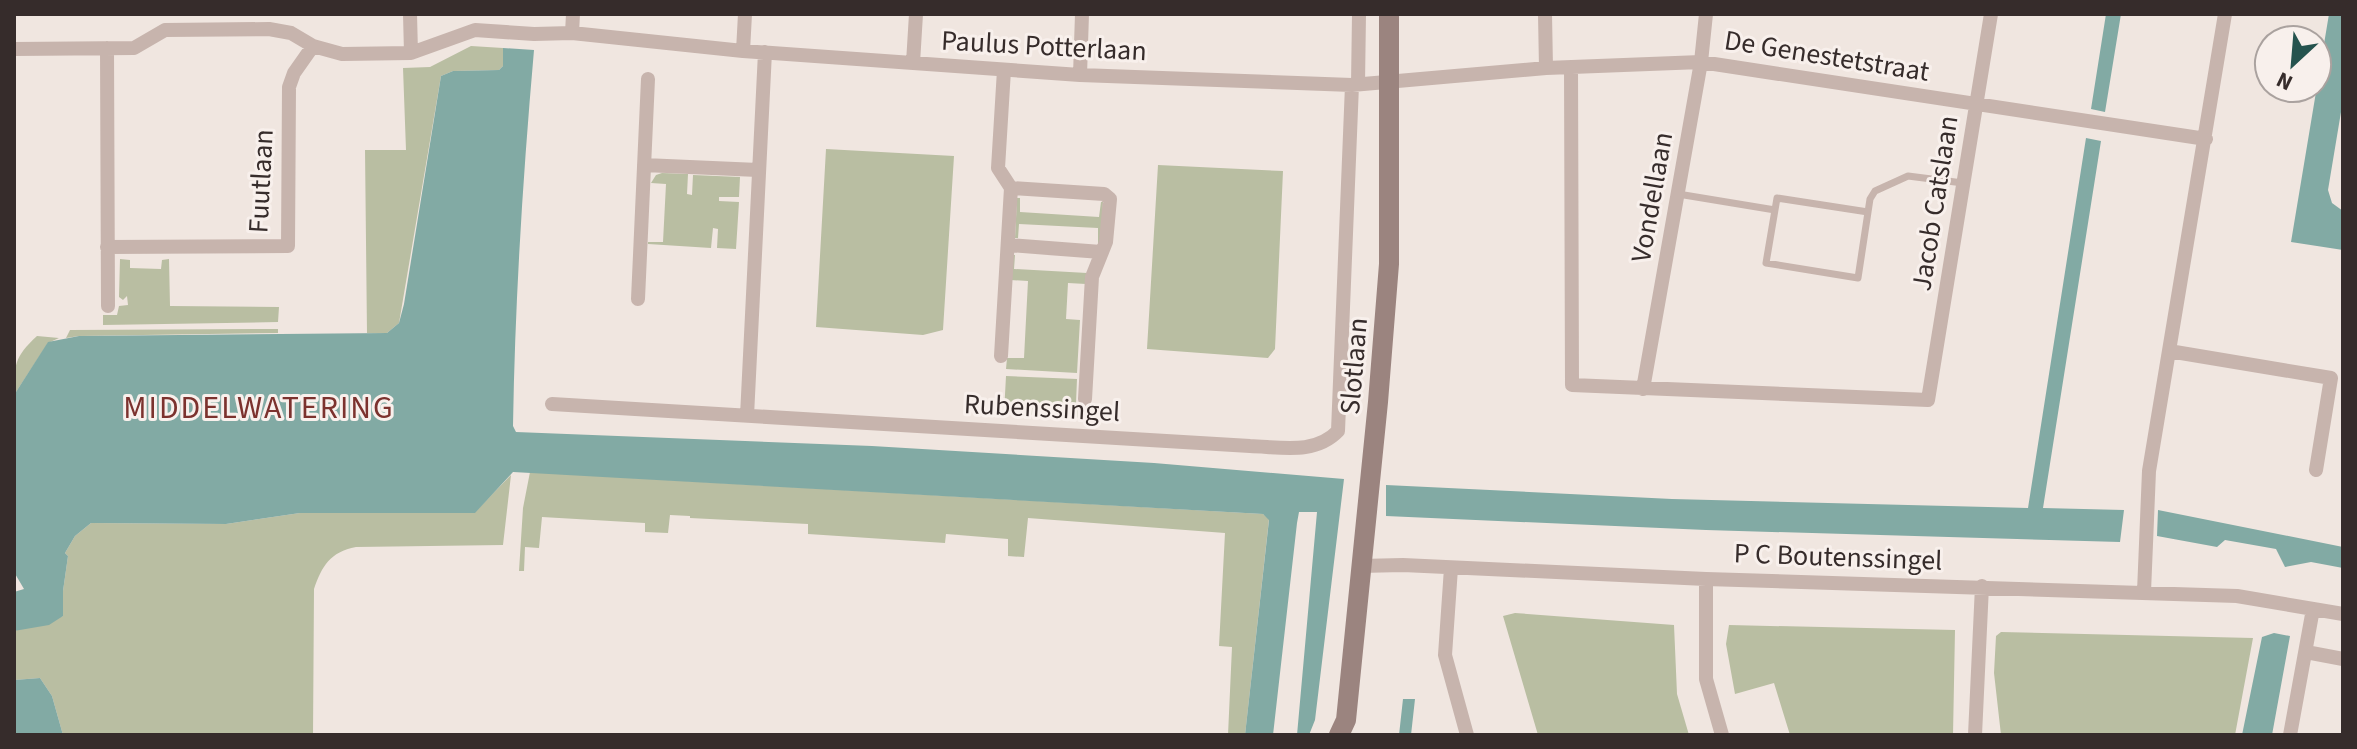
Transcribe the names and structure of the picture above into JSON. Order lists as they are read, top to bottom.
{
  "streets": {
    "street": [
      "Paulus Potterlaan",
      "De Genestetstraat",
      "Fuutlaan",
      "Vondellaan",
      "Jacob Catslaan",
      "Slotlaan",
      "Rubenssingel",
      "P C Boutenssingel"
    ]
  },
  "crossings": [
    ["Paulus Potterlaan", "De Genestetstraat"],
    ["Paulus Potterlaan", "Fuutlaan"],
    ["Paulus Potterlaan", "Slotlaan"],
    ["De Genestetstraat", "Vondellaan"],
    ["De Genestetstraat", "Jacob Catslaan"],
    ["De Genestetstraat", "Slotlaan"],
    ["Vondellaan", "Jacob Catslaan"],
    ["Slotlaan", "Rubenssingel"],
    ["Slotlaan", "P C Boutenssingel"]
  ],
  "districts": ["MIDDELWATERING"],
  "north": "bottom left"
}
